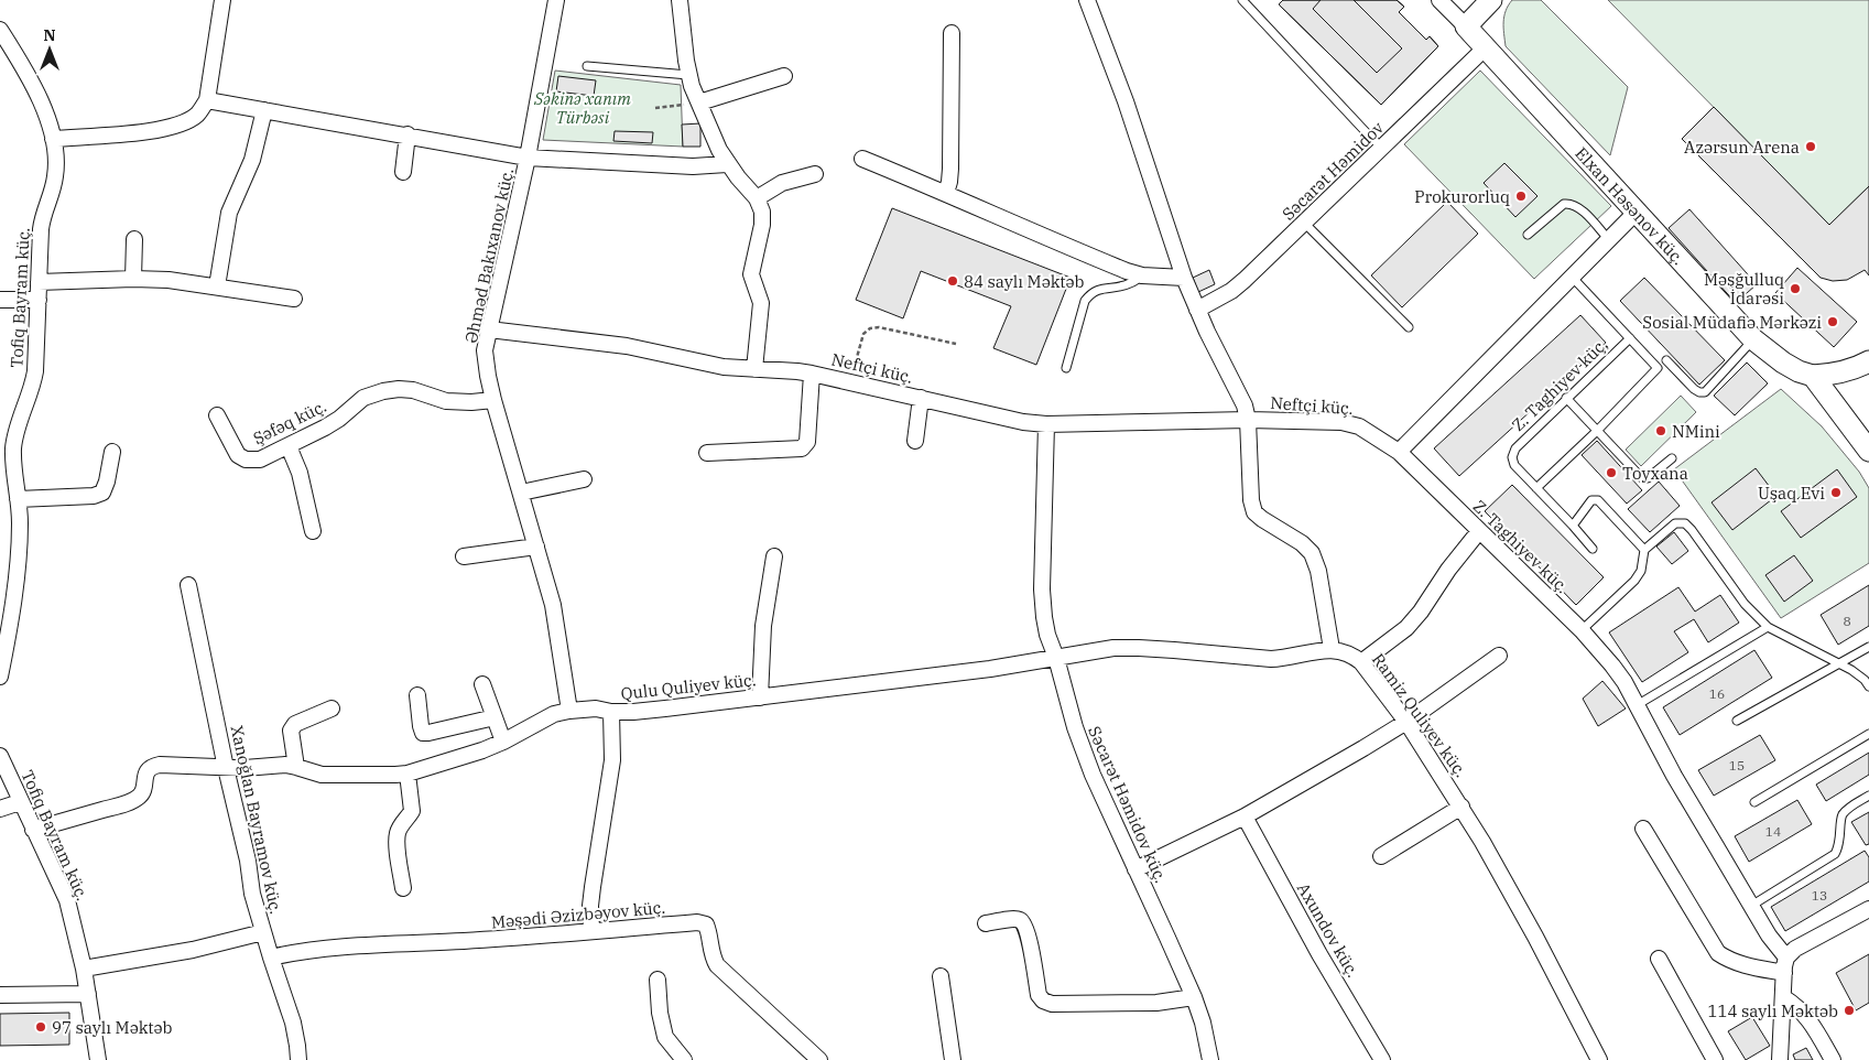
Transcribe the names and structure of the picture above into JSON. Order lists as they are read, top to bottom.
{
  "streets": {
    "street": [
      "Səcarət Həmidov",
      "Elxan Həsənov küç.",
      "Əhməd Bakıxanov küç.",
      "Tofiq Bayram küç.",
      "Neftçi küç.",
      "Şəfəq küç.",
      "Z. Taghiyev küç.",
      "Qulu Quliyev küç.",
      "Ramiz Quliyev küç.",
      "Səcarət Həmidov küç.",
      "Xanoğlan Bayramov küç.",
      "Məşədi Əzizbəyov küç.",
      "Axundov küç."
    ],
    "lane": ["Z. Taghiyev küç,"]
  },
  "crossings": [
    ["Səcarət Həmidov", "Elxan Həsənov küç."],
    ["Səcarət Həmidov", "Neftçi küç."],
    ["Əhməd Bakıxanov küç.", "Neftçi küç."],
    ["Əhməd Bakıxanov küç.", "Şəfəq küç."],
    ["Əhməd Bakıxanov küç.", "Qulu Quliyev küç."],
    ["Tofiq Bayram küç.", "Qulu Quliyev küç."],
    ["Neftçi küç.", "Z. Taghiyev küç."],
    ["Neftçi küç.", "Səcarət Həmidov küç."],
    ["Qulu Quliyev küç.", "Səcarət Həmidov küç."],
    ["Qulu Quliyev küç.", "Xanoğlan Bayramov küç."],
    ["Xanoğlan Bayramov küç.", "Məşədi Əzizbəyov küç."]
  ],
  "parks": ["Səkinə xanım Türbəsi"],
  "places": [
    "Azərsun Arena",
    "Prokurorluq",
    "84 saylı Məktəb",
    "Məşğulluq İdarəsi",
    "Sosial Müdafiə Mərkəzi",
    "NMini",
    "Toyxana",
    "Uşaq Evi",
    "114 saylı Məktəb",
    "97 saylı Məktəb"
  ],
  "house_numbers": [
    "8",
    "16",
    "15",
    "14",
    "13"
  ],
  "north": "top"
}
